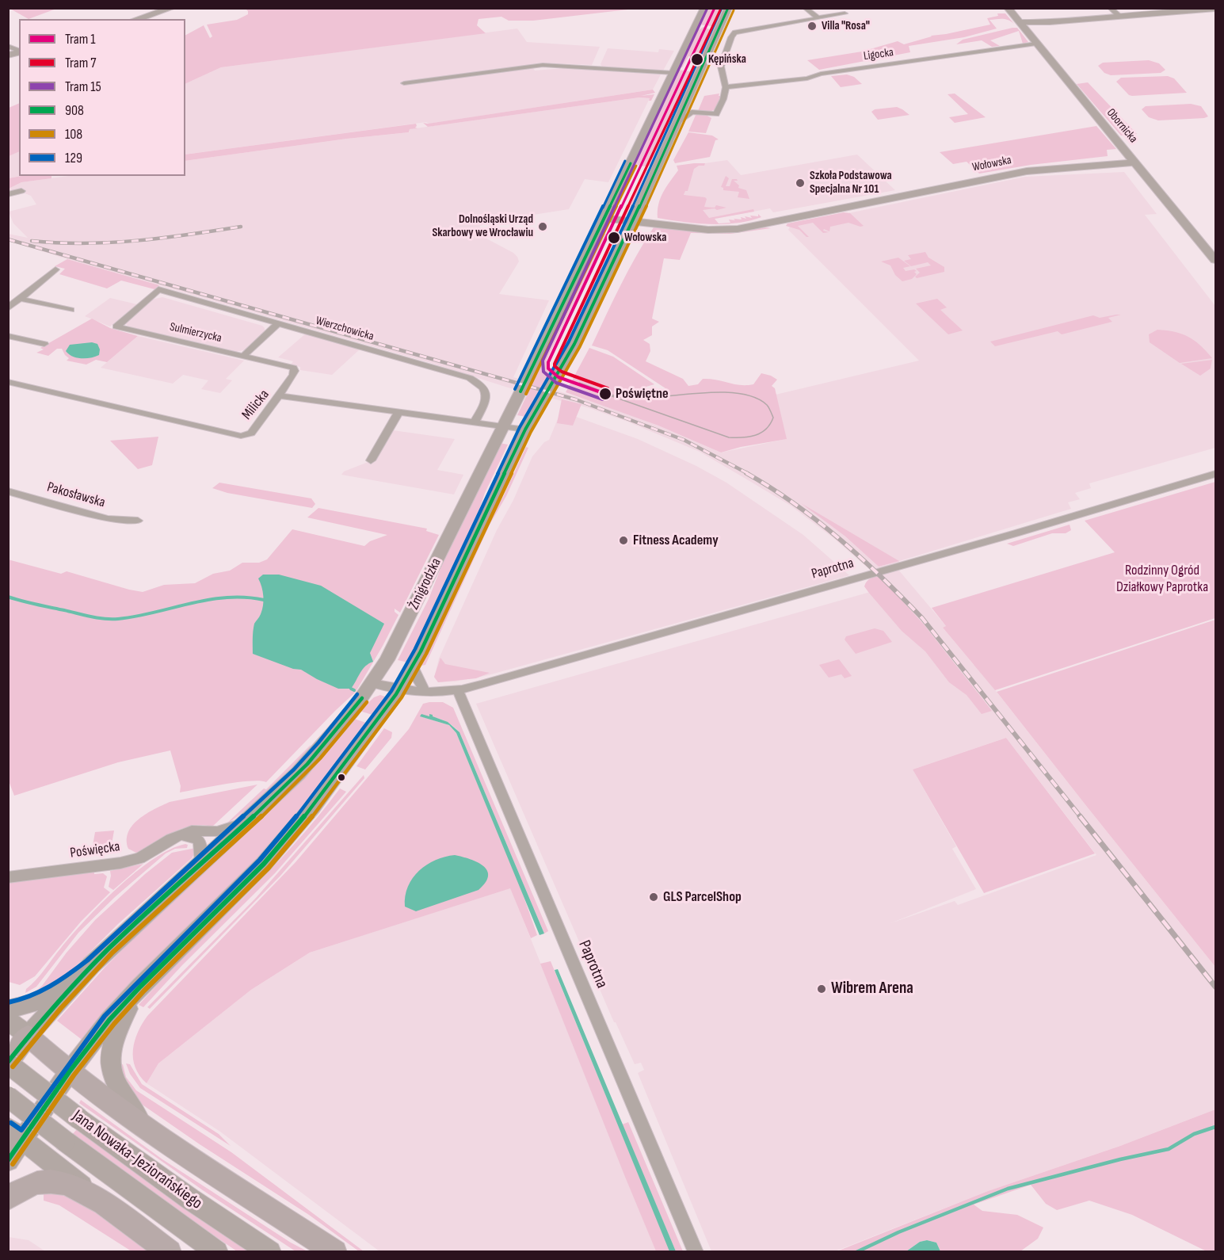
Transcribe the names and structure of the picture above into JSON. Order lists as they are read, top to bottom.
{
  "streets": {
    "main road": [
      "Obornicka",
      "Wołowska",
      "Żmigrodzka",
      "Jana Nowaka-Jeziorańskiego"
    ],
    "street": [
      "Ligocka",
      "Wierzchowicka",
      "Sulmierzycka",
      "Milicka",
      "Pakosławska",
      "Paprotna",
      "Poświęcka"
    ]
  },
  "crossings": [
    ["Ligocka", "Obornicka"],
    ["Obornicka", "Wołowska"],
    ["Wołowska", "Żmigrodzka"],
    ["Wierzchowicka", "Sulmierzycka"],
    ["Wierzchowicka", "Milicka"],
    ["Sulmierzycka", "Milicka"],
    ["Milicka", "Żmigrodzka"],
    ["Paprotna", "Żmigrodzka"],
    ["Żmigrodzka", "Poświęcka"],
    ["Żmigrodzka", "Jana Nowaka-Jeziorańskiego"]
  ],
  "parks": ["Rodzinny Ogród Działkowy Paprotka"],
  "places": [
    "Villa \"Rosa\"",
    "Kępińska",
    "Szkoła Podstawowa Specjalna Nr 101",
    "Dolnośląski Urząd Skarbowy we Wrocławiu",
    "Wołowska",
    "Poświętne",
    "Fitness Academy",
    "GLS ParcelShop",
    "Wibrem Arena"
  ],
  "lines": [
    "tram line 1",
    "tram line 15",
    "transit line 908",
    "transit line 129",
    "tram line 7",
    "transit line 108"
  ],
  "legend": [
    "Tram 1",
    "Tram 7",
    "Tram 15",
    "908",
    "108",
    "129"
  ]
}
